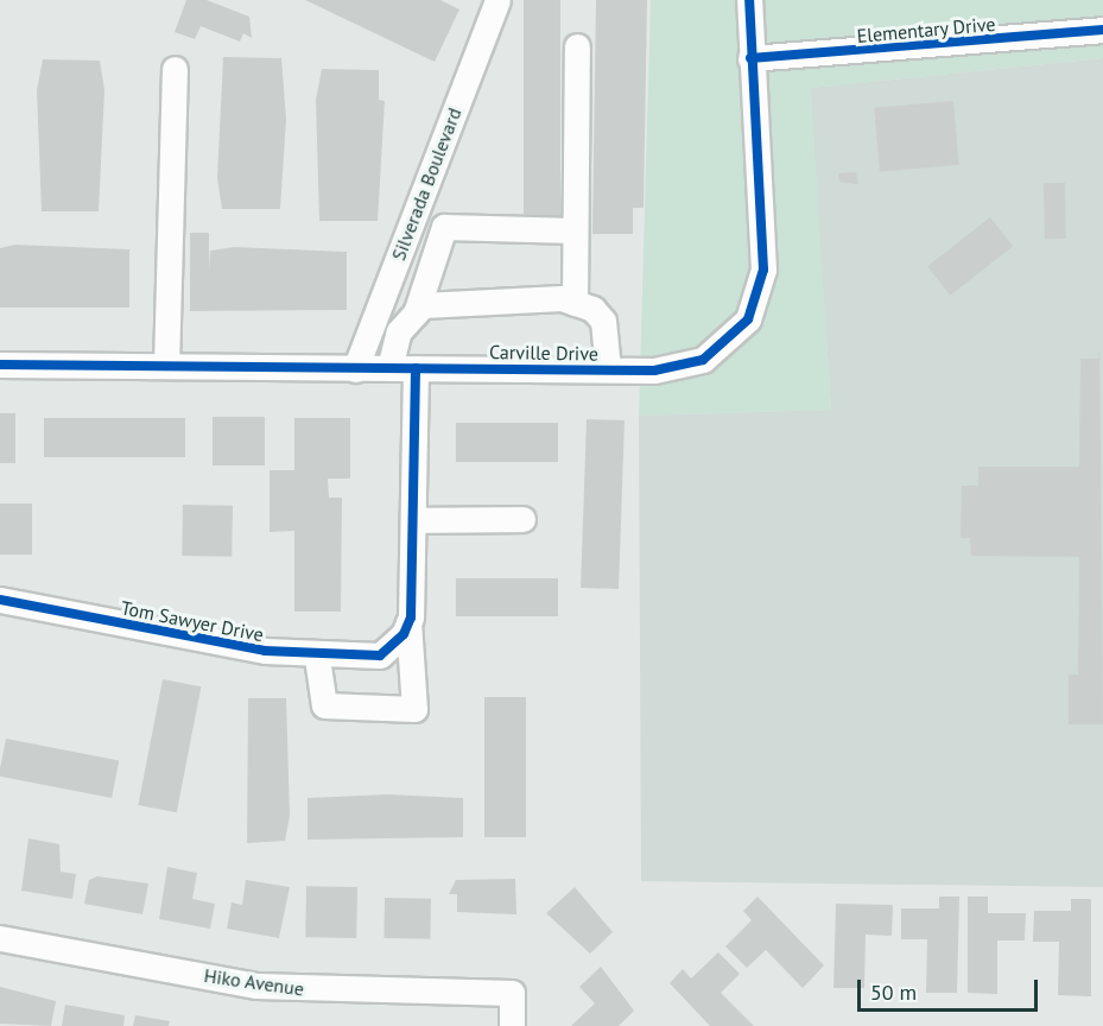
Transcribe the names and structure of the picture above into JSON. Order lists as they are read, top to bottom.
{
  "streets": {
    "street": [
      "Elementary Drive",
      "Silverada Boulevard",
      "Carville Drive",
      "Tom Sawyer Drive",
      "Hiko Avenue"
    ]
  },
  "crossings": [
    ["Elementary Drive", "Carville Drive"],
    ["Silverada Boulevard", "Carville Drive"]
  ],
  "scale_bar": "50 m"
}
